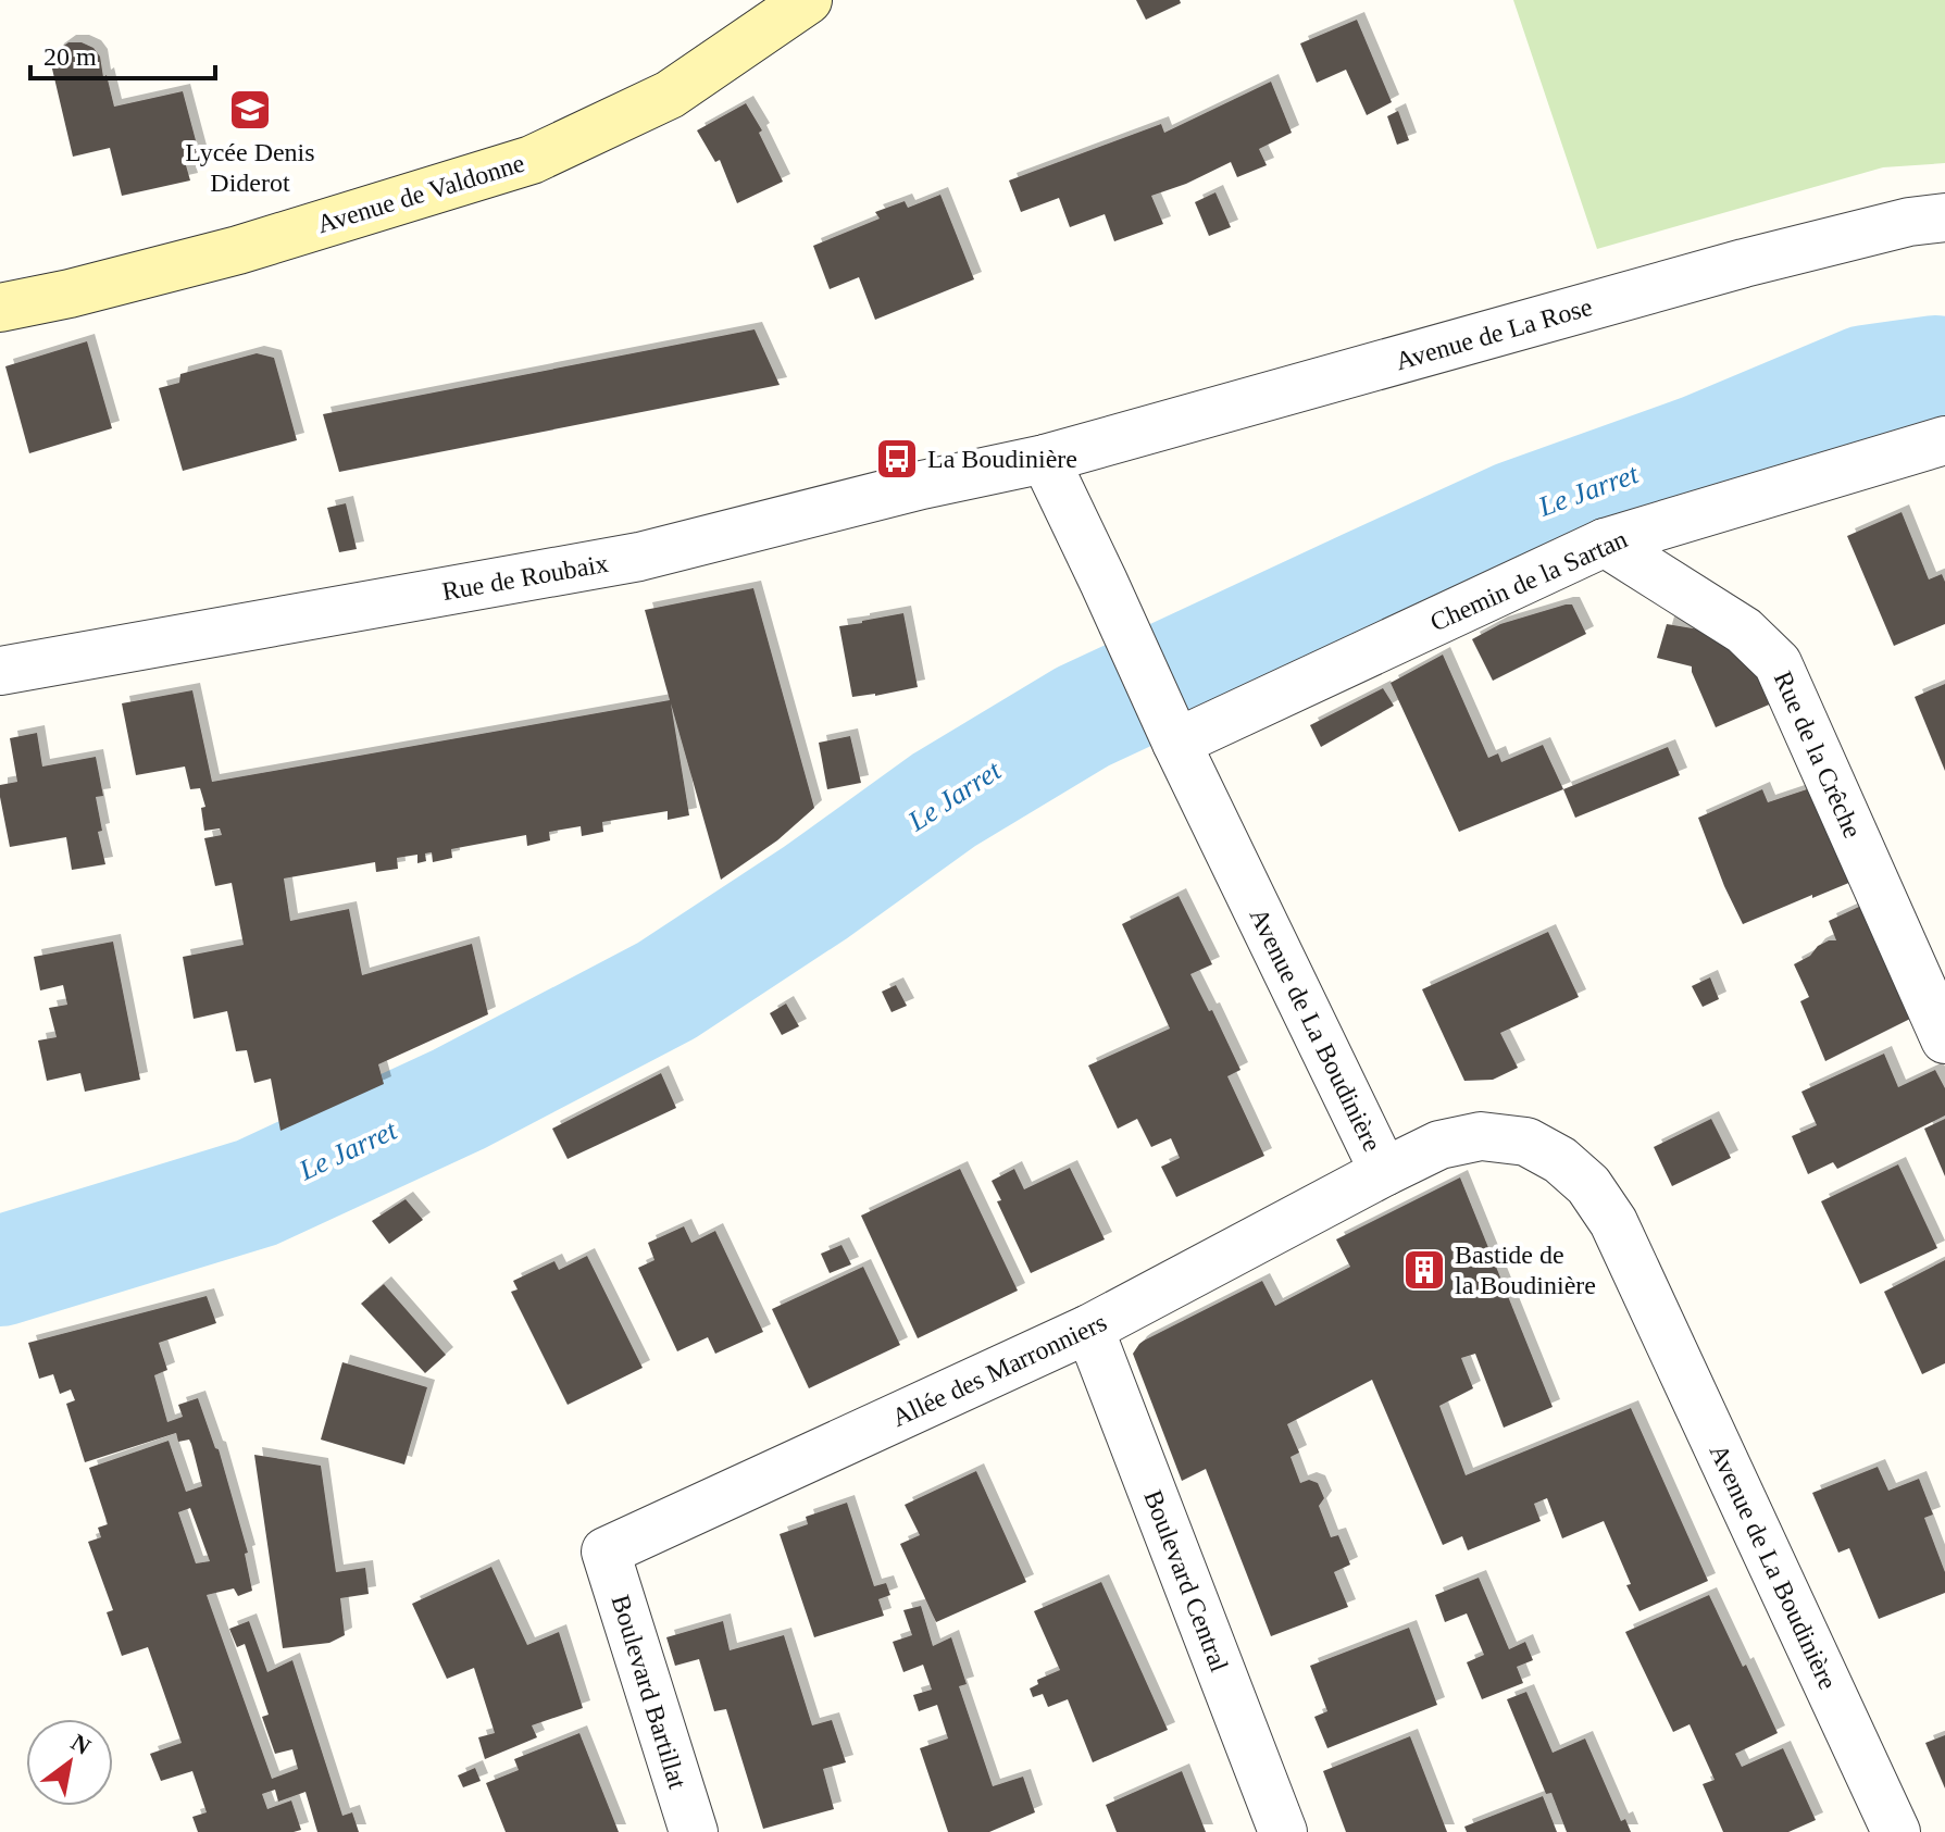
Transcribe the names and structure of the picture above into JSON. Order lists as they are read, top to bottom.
{
  "streets": {
    "street": [
      "Avenue de Valdonne",
      "Avenue de La Rose",
      "Rue de Roubaix",
      "Chemin de la Sartan",
      "Rue de la Crêche",
      "Avenue de La Boudinière",
      "Allée des Marronniers",
      "Boulevard Central",
      "Boulevard Bartillat"
    ]
  },
  "crossings": [
    ["Avenue de La Rose", "Rue de Roubaix"],
    ["Avenue de La Rose", "Avenue de La Boudinière"],
    ["Rue de Roubaix", "Avenue de La Boudinière"],
    ["Chemin de la Sartan", "Rue de la Crêche"],
    ["Chemin de la Sartan", "Avenue de La Boudinière"],
    ["Avenue de La Boudinière", "Allée des Marronniers"],
    ["Allée des Marronniers", "Boulevard Central"],
    ["Allée des Marronniers", "Boulevard Bartillat"]
  ],
  "water": ["Le Jarret"],
  "places": {
    "school or university": ["Lycée Denis Diderot"],
    "bus stop": ["La Boudinière"],
    "building": ["Bastide de la Boudinière"]
  },
  "scale_bar": "20 m",
  "north": "top right"
}
